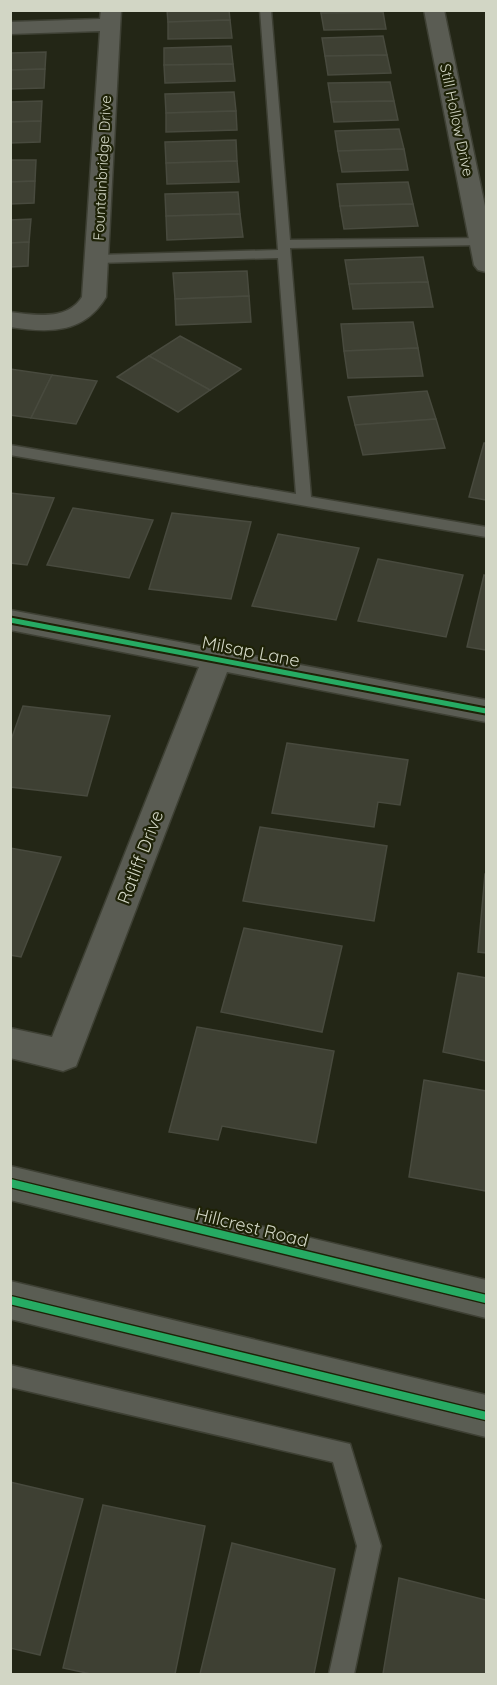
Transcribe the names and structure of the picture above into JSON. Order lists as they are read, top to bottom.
{
  "streets": {
    "main road": ["Hillcrest Road"],
    "street": [
      "Still Hollow Drive",
      "Fountainbridge Drive",
      "Milsap Lane",
      "Ratliff Drive"
    ]
  },
  "crossings": [
    ["Milsap Lane", "Ratliff Drive"]
  ]
}
